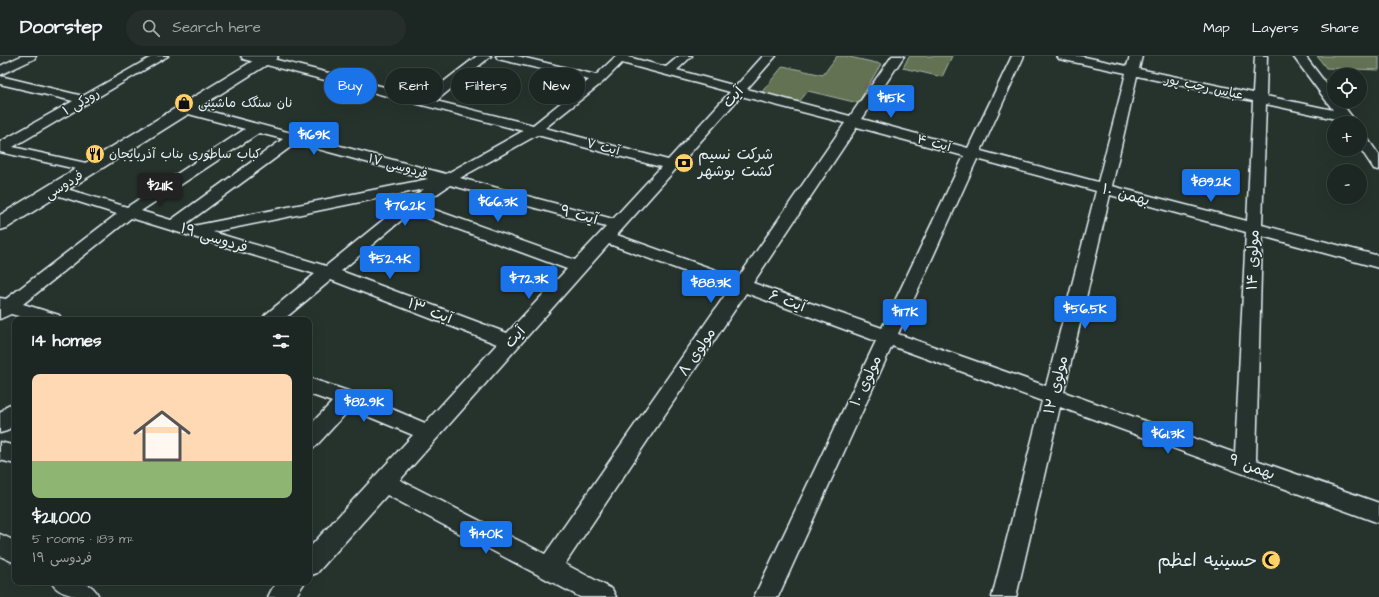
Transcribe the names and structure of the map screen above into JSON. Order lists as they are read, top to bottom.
{
  "streets": {
    "main road": ["فردوسی"],
    "street": [
      "عباس رجب پور",
      "آیت",
      "رودکی ۱",
      "آیت ۴",
      "آیت ۷",
      "فردوسی ۱۷",
      "بهمن ۱۰",
      "آیت ۹",
      "فردوسی ۱۹",
      "مولوی ۱۴",
      "آیت ۶",
      "آیت ۱۳",
      "مولوی ۸",
      "مولوی ۱۰",
      "مولوی ۱۲",
      "بهمن ۹"
    ]
  },
  "crossings": [
    ["عباس رجب پور", "مولوی ۱۴"],
    ["عباس رجب پور", "مولوی ۱۲"],
    ["آیت", "آیت ۴"],
    ["آیت", "آیت ۷"],
    ["آیت", "آیت ۹"],
    ["آیت", "آیت ۶"],
    ["آیت", "آیت ۱۳"],
    ["آیت ۴", "بهمن ۱۰"],
    ["آیت ۴", "مولوی ۸"],
    ["آیت ۴", "مولوی ۱۰"],
    ["آیت ۷", "فردوسی"],
    ["فردوسی ۱۷", "فردوسی"],
    ["فردوسی ۱۷", "آیت ۹"],
    ["فردوسی", "فردوسی ۱۹"],
    ["بهمن ۱۰", "مولوی ۱۴"],
    ["بهمن ۱۰", "مولوی ۱۲"],
    ["آیت ۹", "آیت ۶"],
    ["فردوسی ۱۹", "آیت ۱۳"],
    ["مولوی ۱۴", "بهمن ۹"],
    ["آیت ۶", "مولوی ۸"],
    ["آیت ۶", "مولوی ۱۰"],
    ["آیت ۶", "بهمن ۹"],
    ["مولوی ۱۲", "بهمن ۹"]
  ],
  "places": {
    "shop": ["نان سنگک ماشینی"],
    "restaurant": ["کباب ساطوری بناب آذربایجان"],
    "bank": ["شرکت نسیم کشت بوشهر"],
    "mosque": ["حسینیه اعظم"]
  },
  "page": {
    "header": "Doorstep",
    "search": "Search here",
    "nav": ["Map", "Layers", "Share"],
    "map_buttons": ["+", "−"],
    "chip": [
      "Buy",
      "Rent",
      "Filters",
      "New"
    ],
    "price": [
      "$115K",
      "$169K",
      "$89.2K",
      "$211K",
      "$66.3K",
      "$76.2K",
      "$52.4K",
      "$72.3K",
      "$88.3K",
      "$56.5K",
      "$117K",
      "$82.9K",
      "$61.3K",
      "$140K"
    ],
    "heading": "14 homes",
    "list": [
      {
        "name": "$211,000",
        "note": "5 rooms · 183 m² · فردوسی ۱۹"
      }
    ]
  }
}
